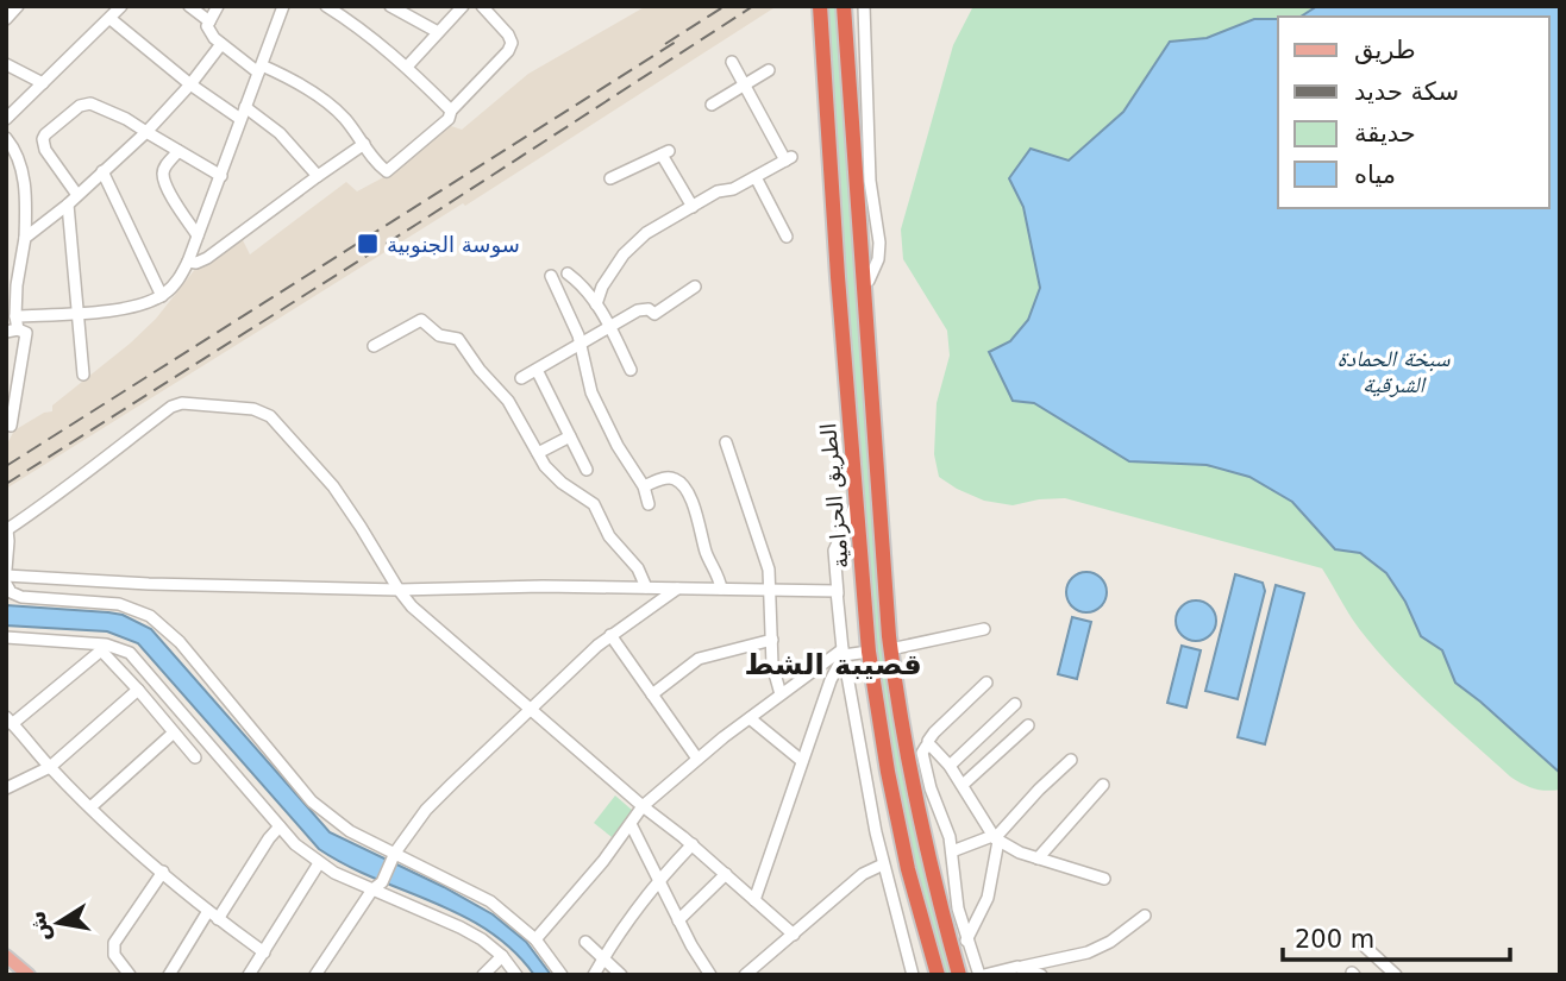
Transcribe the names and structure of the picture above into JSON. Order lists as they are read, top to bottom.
{
  "streets": {
    "highway": ["الطريق الحزامية"]
  },
  "districts": ["قصيبة الشط"],
  "water": ["سبخة الحمادة الشرقية"],
  "places": {
    "transit": ["سوسة الجنوبية"]
  },
  "legend": [
    "طريق",
    "سكة حديد",
    "حديقة",
    "مياه"
  ],
  "scale_bar": "200 m",
  "north": "left"
}
